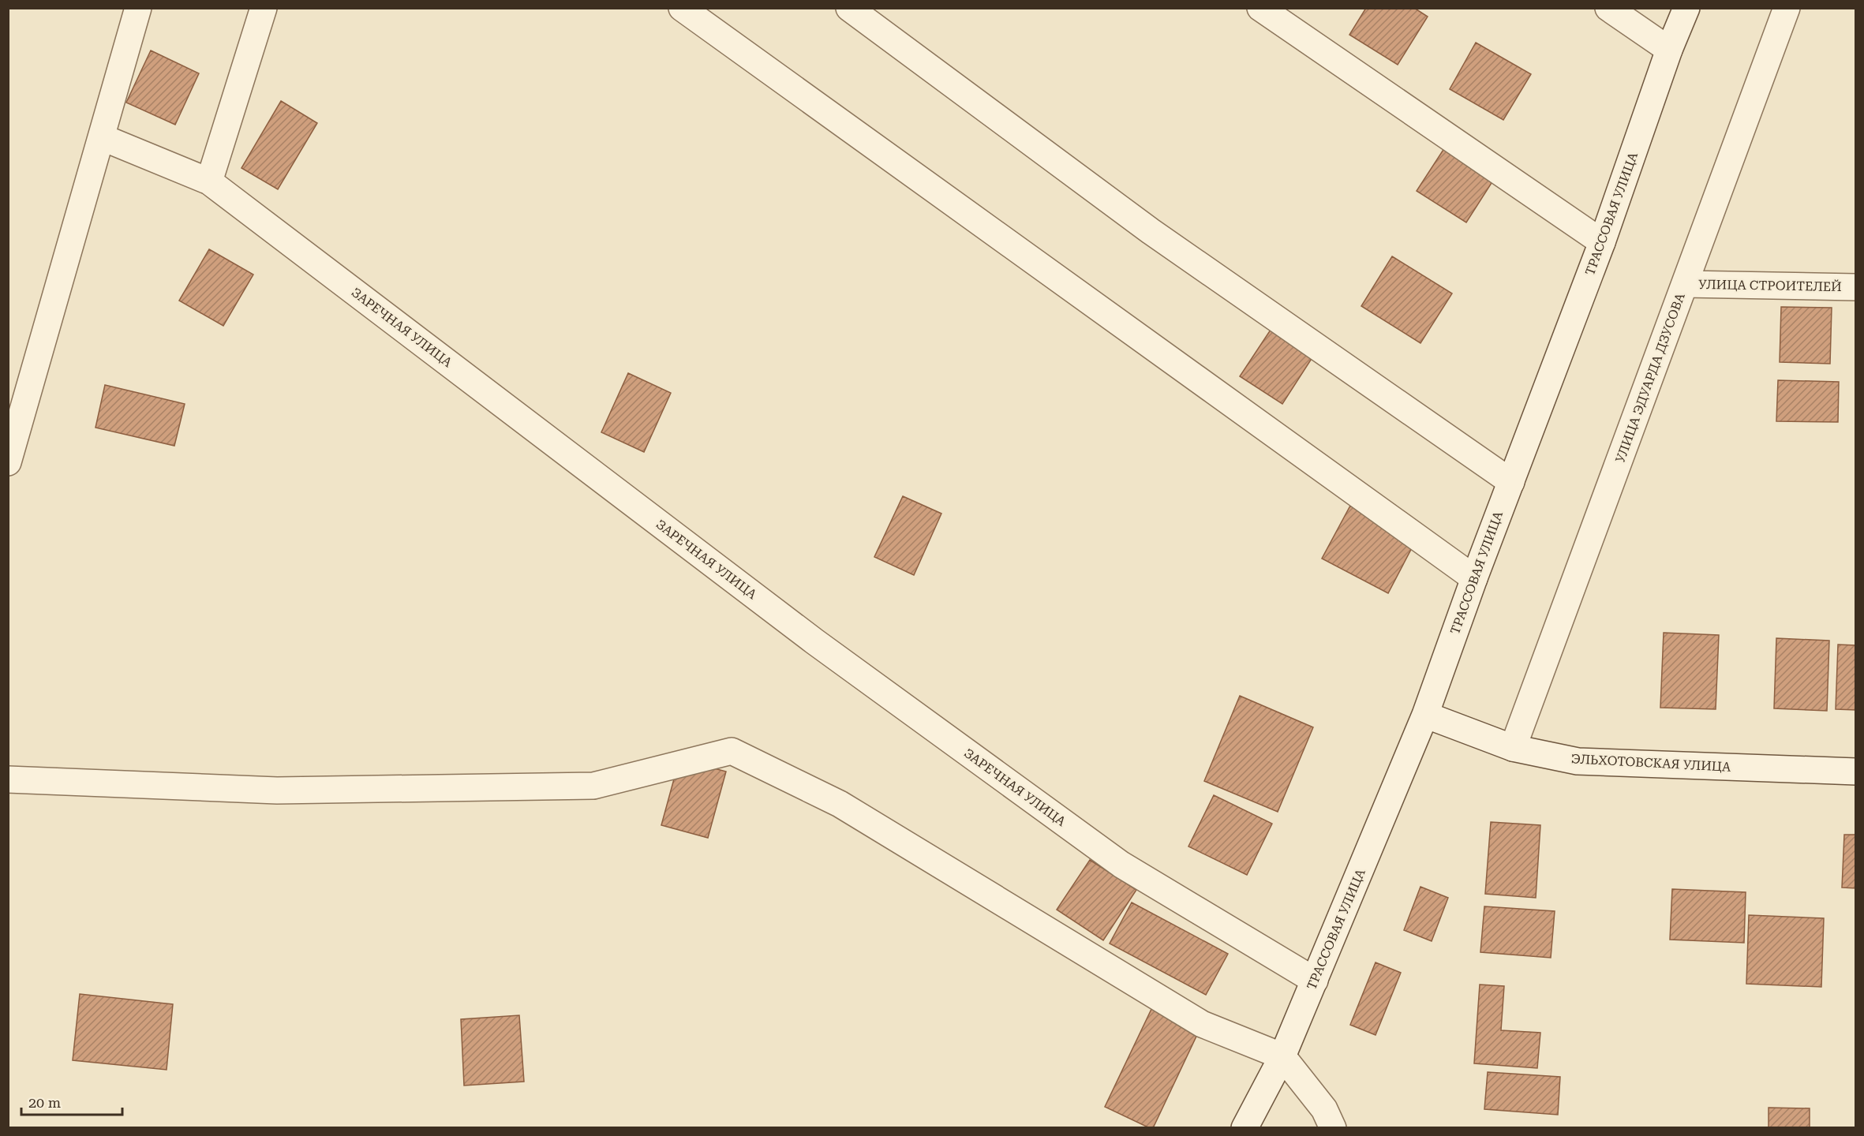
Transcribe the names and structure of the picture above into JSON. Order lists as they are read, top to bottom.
{
  "streets": {
    "street": [
      "ТРАССОВАЯ УЛИЦА",
      "УЛИЦА СТРОИТЕЛЕЙ",
      "ЗАРЕЧНАЯ УЛИЦА",
      "УЛИЦА ЭДУАРДА ДЗУСОВА",
      "ЭЛЬХОТОВСКАЯ УЛИЦА"
    ]
  },
  "crossings": [
    ["ТРАССОВАЯ УЛИЦА", "ЗАРЕЧНАЯ УЛИЦА"],
    ["ТРАССОВАЯ УЛИЦА", "ЭЛЬХОТОВСКАЯ УЛИЦА"],
    ["УЛИЦА СТРОИТЕЛЕЙ", "УЛИЦА ЭДУАРДА ДЗУСОВА"],
    ["УЛИЦА ЭДУАРДА ДЗУСОВА", "ЭЛЬХОТОВСКАЯ УЛИЦА"]
  ],
  "scale_bar": "20 m"
}
